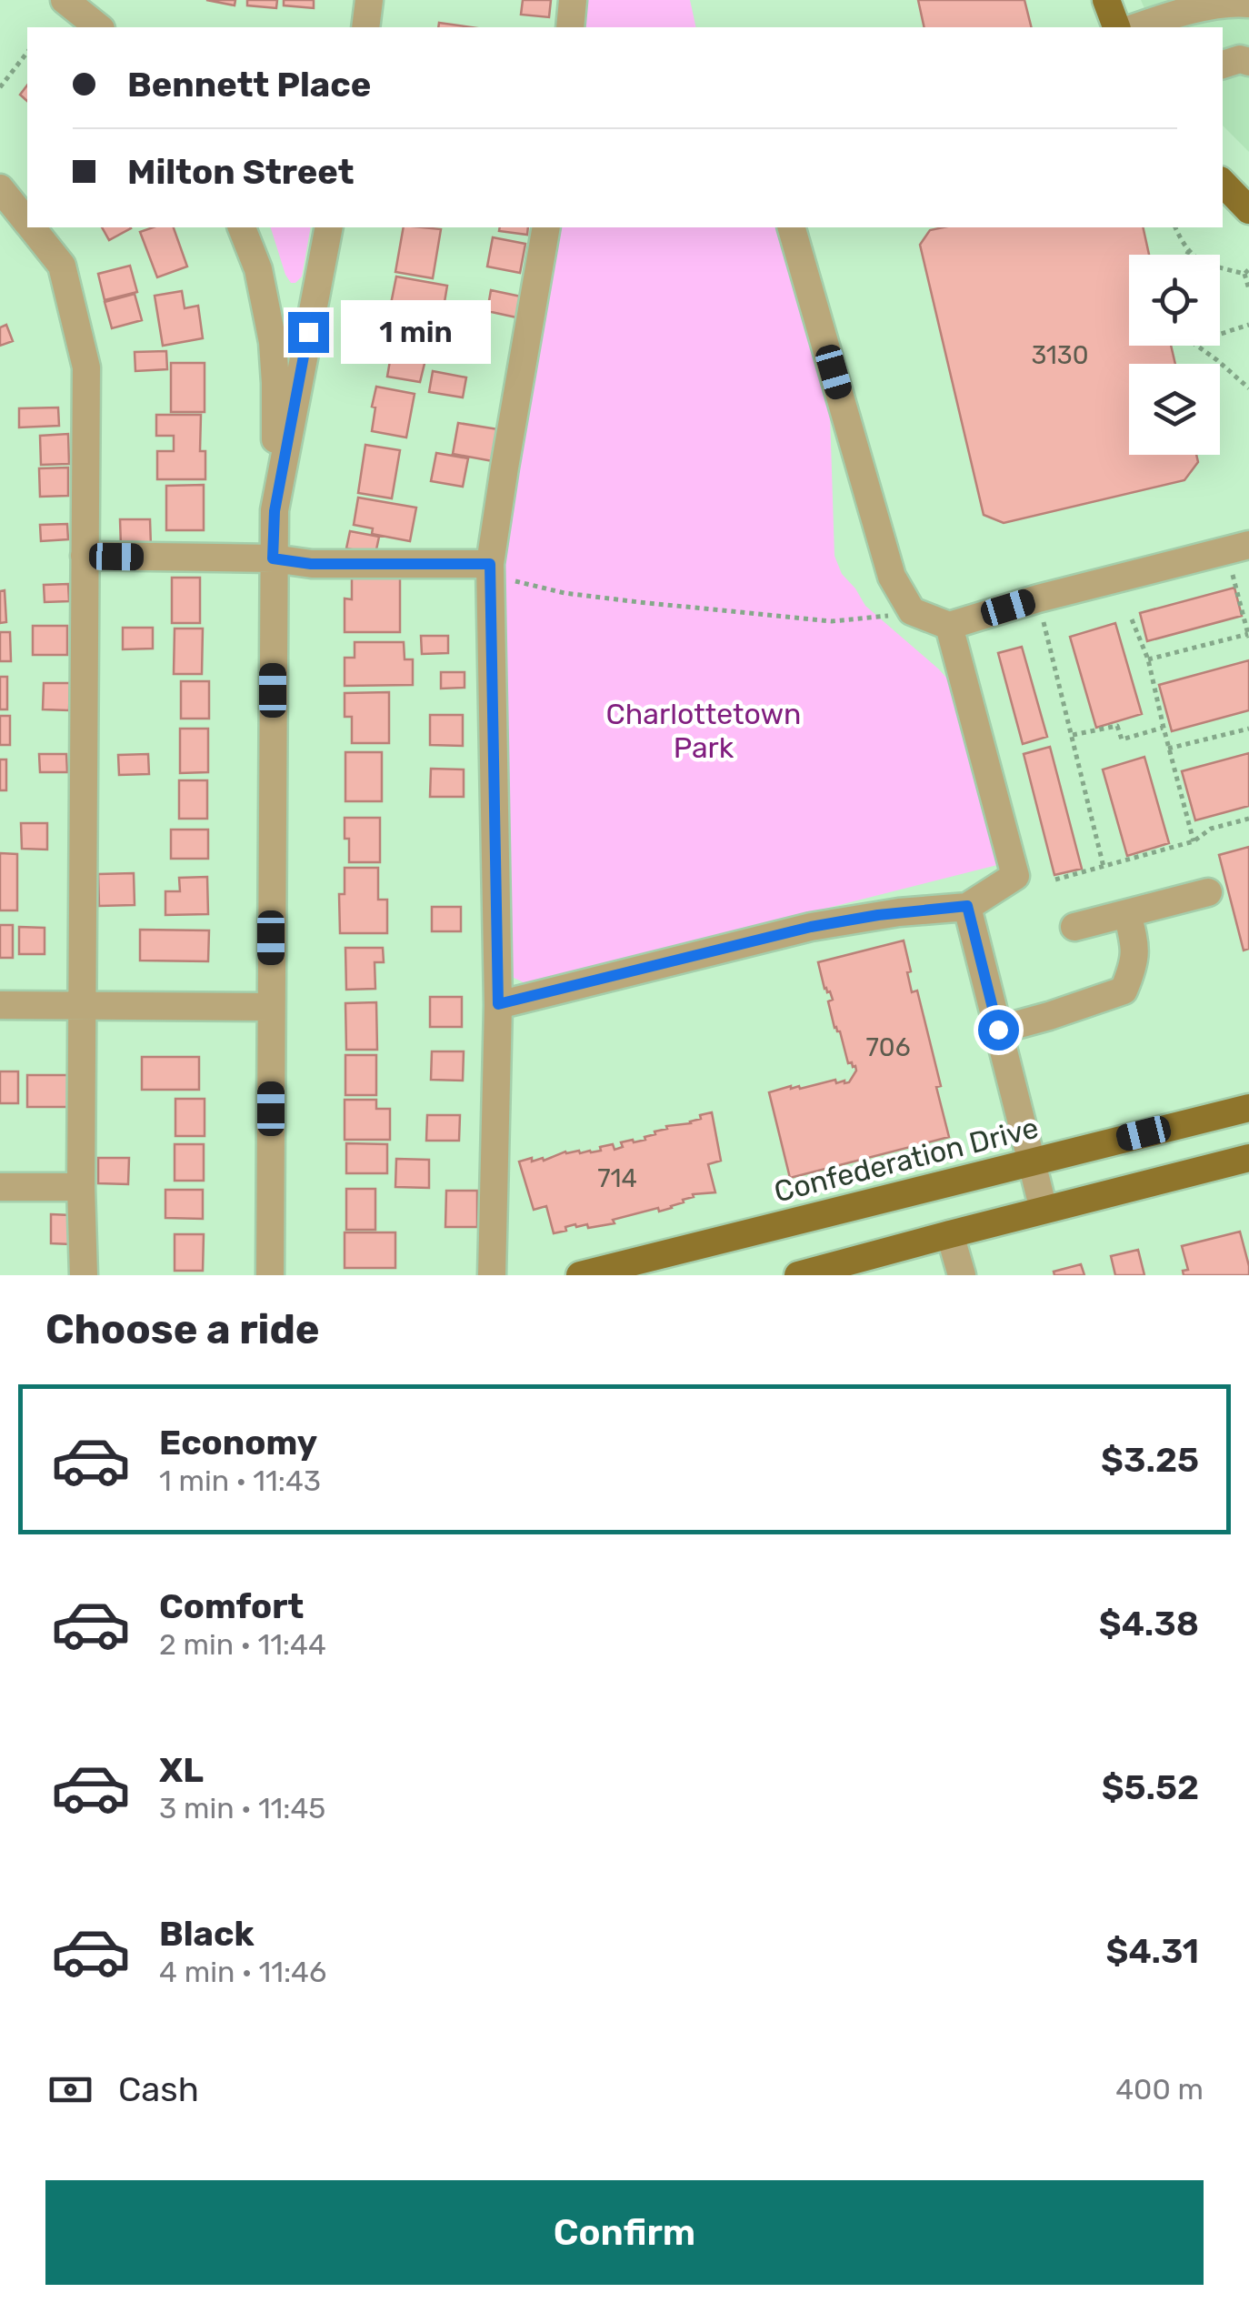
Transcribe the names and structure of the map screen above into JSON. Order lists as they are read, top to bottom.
{
  "streets": {
    "main road": ["Confederation Drive"]
  },
  "parks": ["Charlottetown Park"],
  "house_numbers": ["3130", "706", "714"],
  "page": {
    "banner": ["Bennett Place", "Milton Street"],
    "bubble": "1 min",
    "heading": "Choose a ride",
    "list": [
      {
        "name": "Economy",
        "note": "1 min · 11:43",
        "value": "$3.25"
      },
      {
        "name": "Comfort",
        "note": "2 min · 11:44",
        "value": "$4.38"
      },
      {
        "name": "XL",
        "note": "3 min · 11:45",
        "value": "$5.52"
      },
      {
        "name": "Black",
        "note": "4 min · 11:46",
        "value": "$4.31"
      }
    ],
    "pay": ["Cash", "400 m"],
    "buttons": "Confirm"
  }
}
